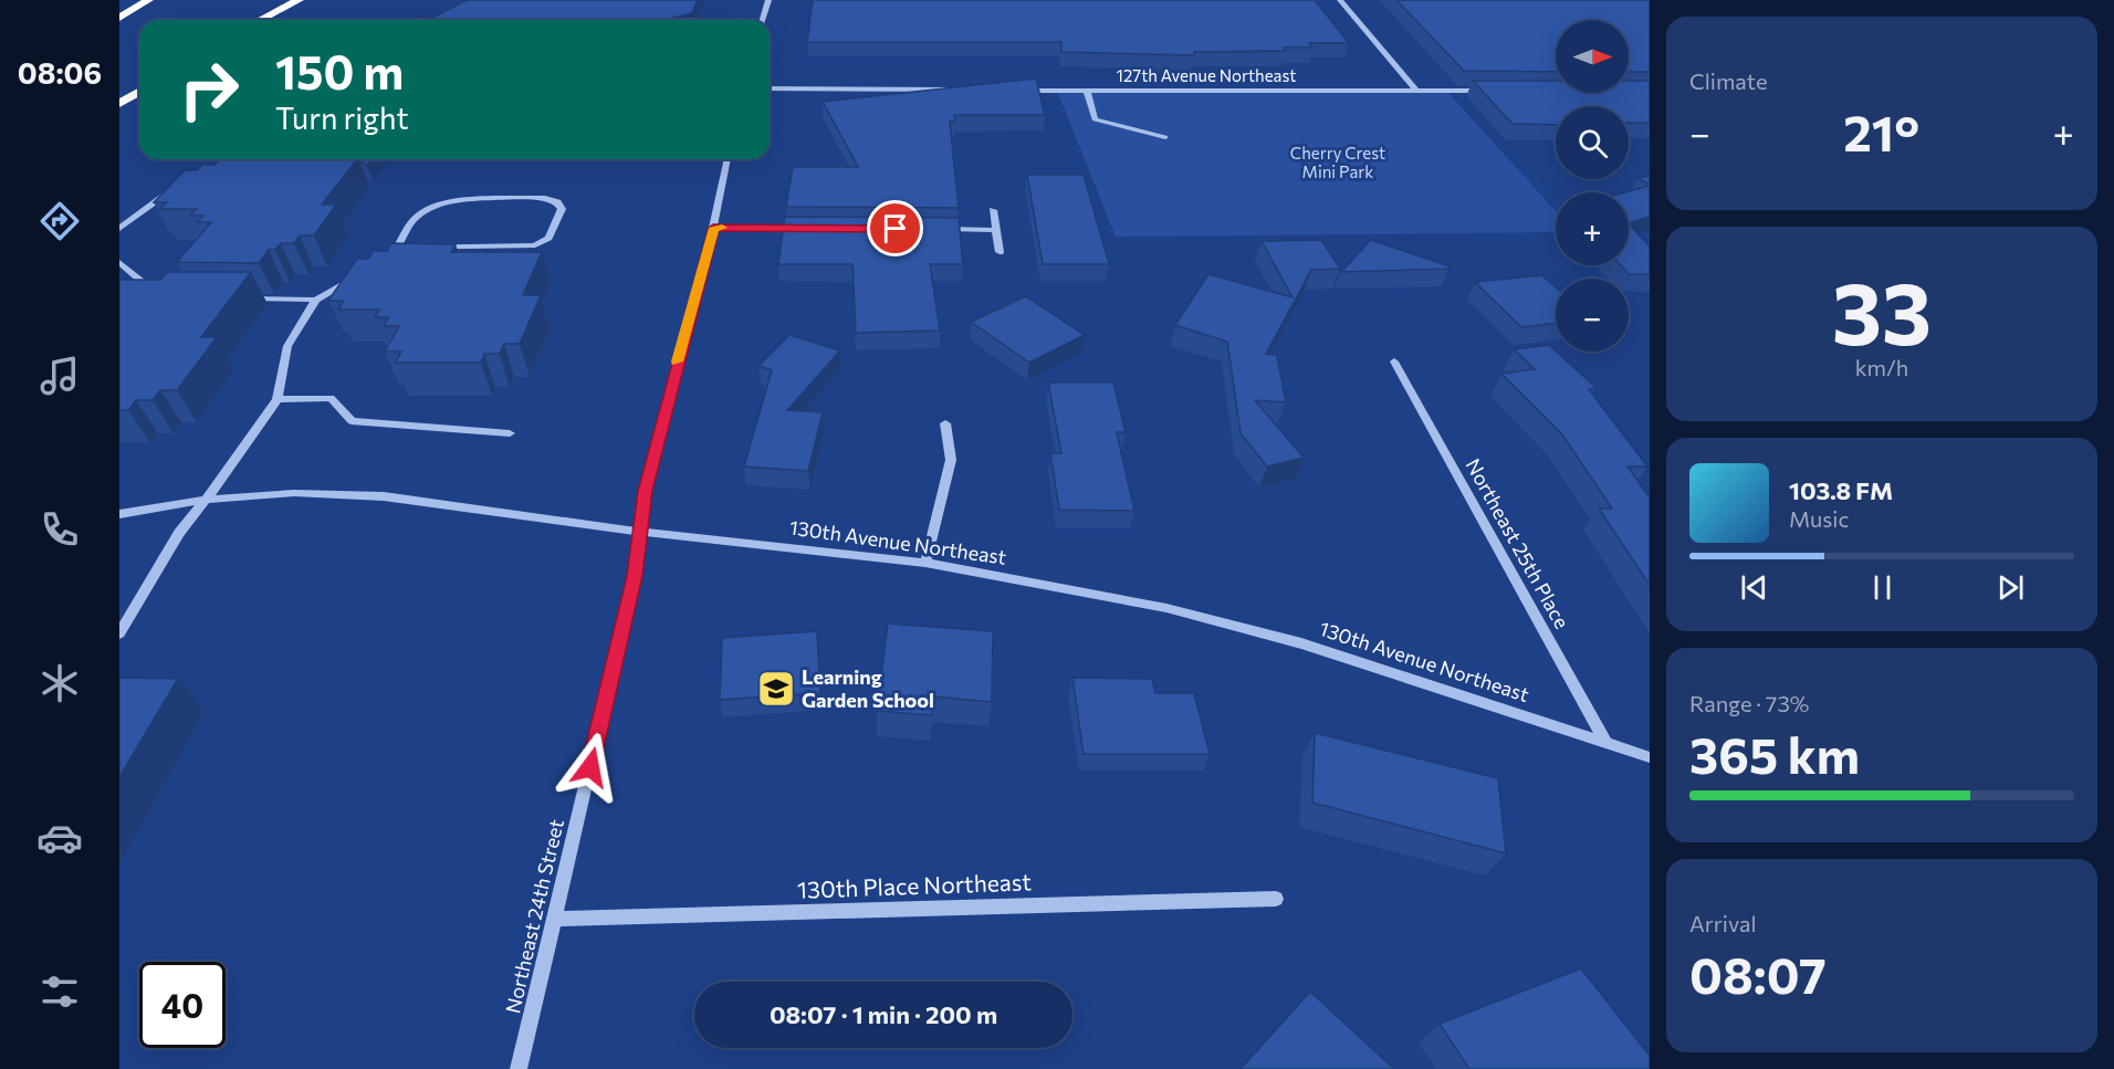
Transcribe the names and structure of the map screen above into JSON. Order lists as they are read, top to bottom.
{
  "streets": {
    "street": [
      "127th Avenue Northeast",
      "130th Avenue Northeast",
      "Northeast 25th Place",
      "130th Place Northeast",
      "Northeast 24th Street"
    ]
  },
  "crossings": [
    ["130th Avenue Northeast", "Northeast 25th Place"],
    ["130th Avenue Northeast", "Northeast 24th Street"],
    ["130th Place Northeast", "Northeast 24th Street"]
  ],
  "parks": ["Cherry Crest Mini Park"],
  "places": {
    "school or university": ["Learning Garden School"]
  },
  "north": "right",
  "page": {
    "tabs": "08:06",
    "tile": [
      "Climate",
      ["33", "km/h"],
      ["Range · 73%", "365 km"],
      ["Arrival", "08:07"]
    ],
    "map_buttons": ["+", "−"],
    "turn": ["150 m", "Turn right"],
    "heat": ["−", "21°", "+"],
    "song": ["103.8 FM", "Music"],
    "limit": "40",
    "trip": "08:07 · 1 min · 200 m"
  }
}
